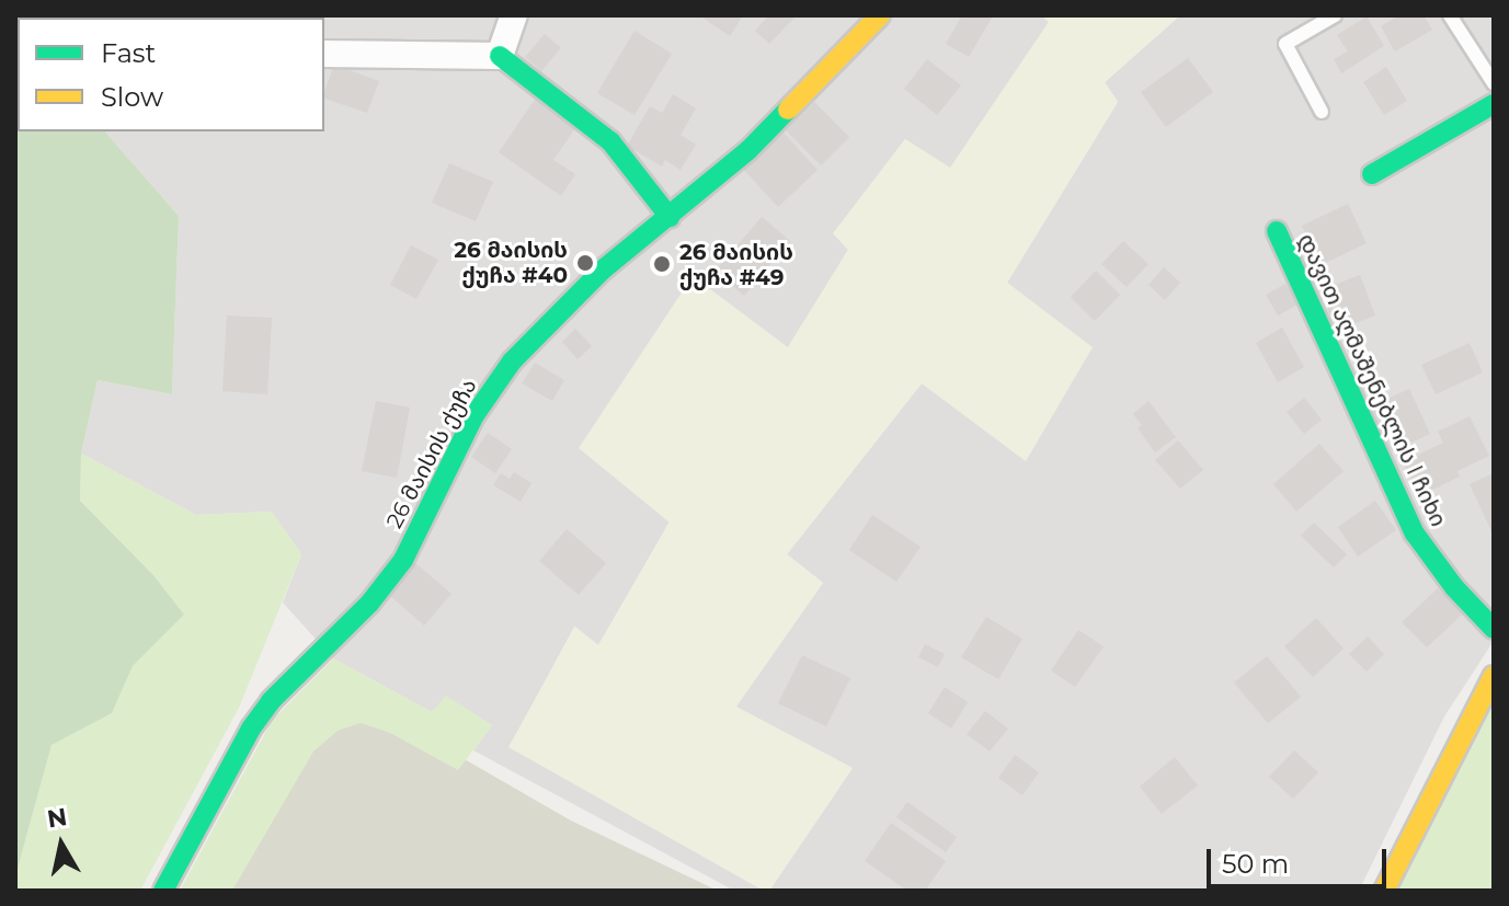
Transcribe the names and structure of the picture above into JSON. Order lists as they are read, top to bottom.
{
  "streets": {
    "street": ["დავით აღმაშენებლის I ჩიხი", "26 მაისის ქუჩა"]
  },
  "places": ["26 მაისის ქუჩა #40", "26 მაისის ქუჩა #49"],
  "legend": ["Fast", "Slow"],
  "scale_bar": "50 m",
  "north": "top"
}
